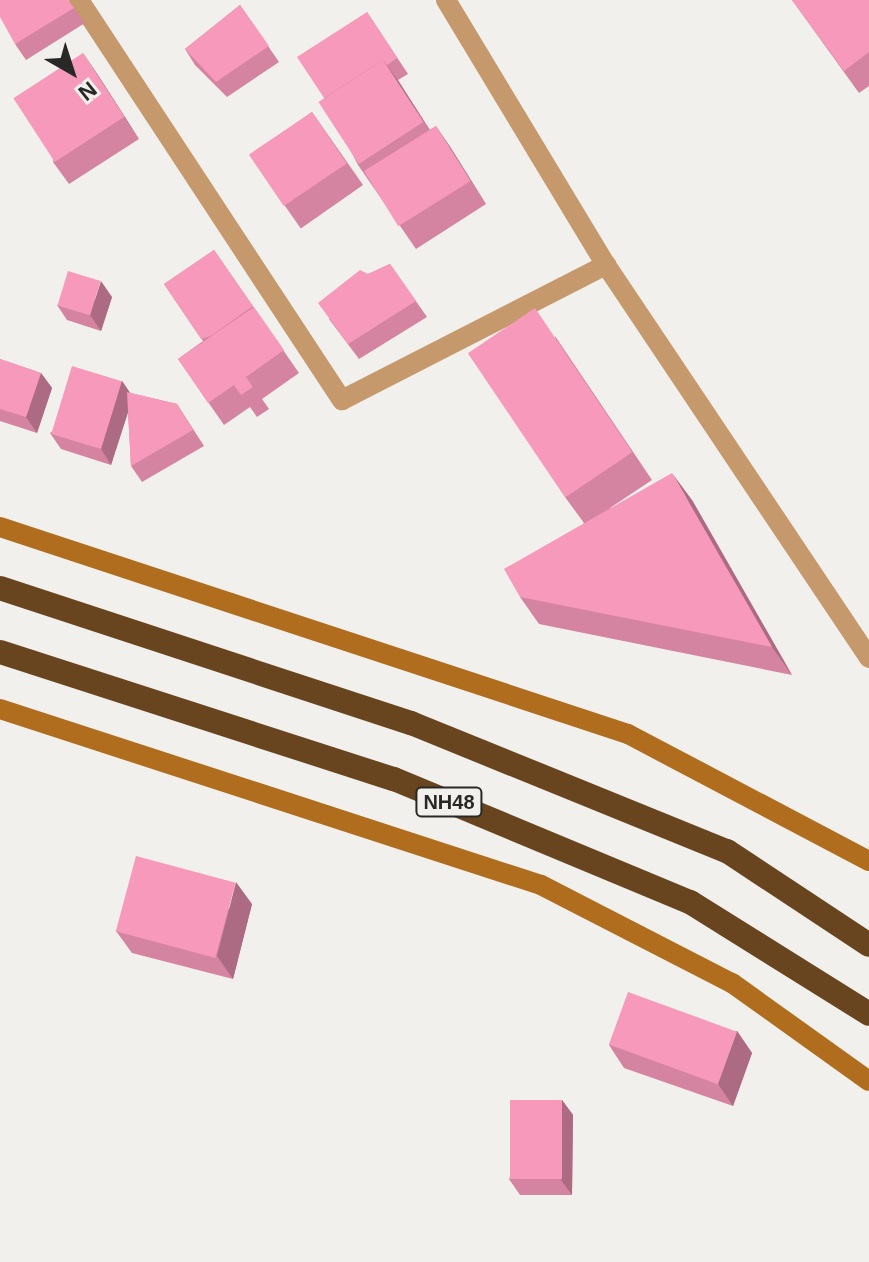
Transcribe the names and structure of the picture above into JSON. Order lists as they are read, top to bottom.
{
  "streets": {
    "highway": ["NH48"]
  },
  "north": "bottom right"
}
